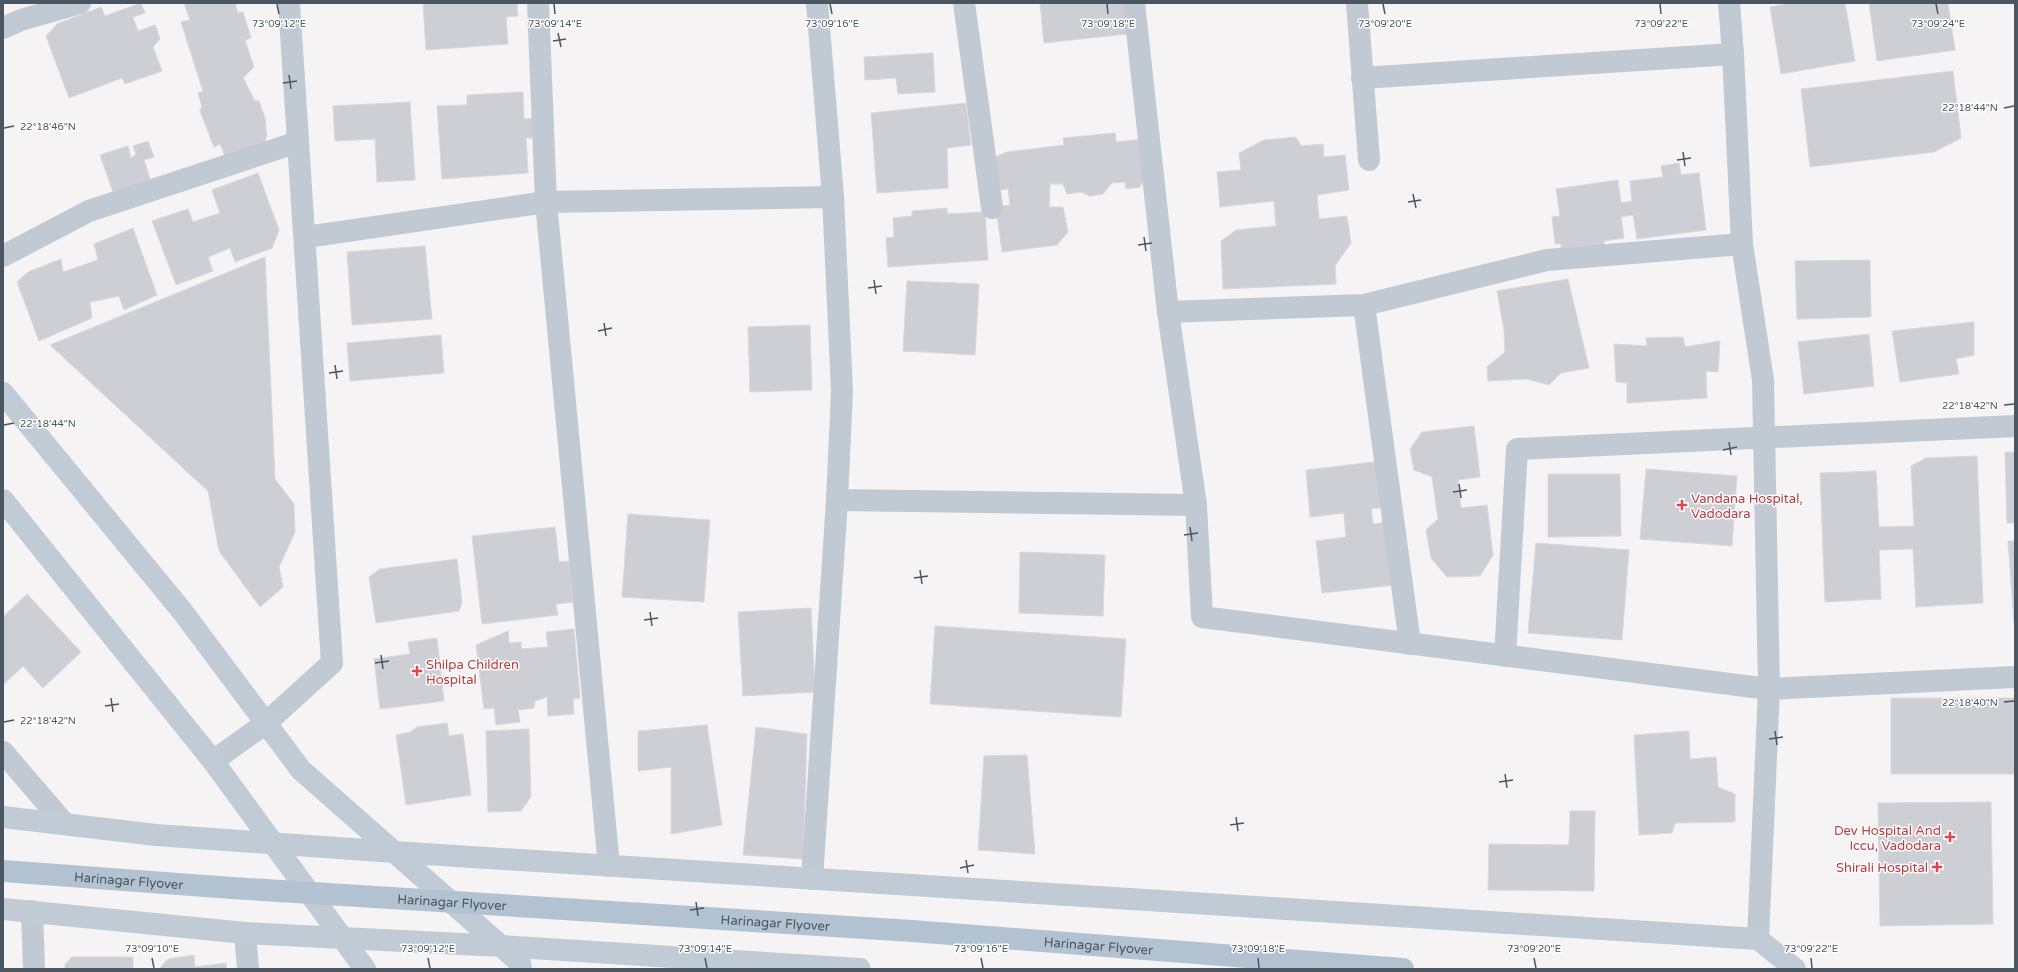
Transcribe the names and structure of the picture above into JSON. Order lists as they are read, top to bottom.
{
  "streets": {
    "main road": ["Harinagar Flyover"]
  },
  "places": {
    "health": [
      "Vandana Hospital, Vadodara",
      "Shilpa Children Hospital",
      "Dev Hospital And Iccu, Vadodara",
      "Shirali Hospital"
    ]
  },
  "coordinates": [
    "73°09'12\"E",
    "73°09'14\"E",
    "73°09'16\"E",
    "73°09'18\"E",
    "73°09'20\"E",
    "73°09'22\"E",
    "73°09'24\"E",
    "22°18'44\"N",
    "22°18'46\"N",
    "22°18'42\"N",
    "22°18'40\"N",
    "73°09'10\"E"
  ]
}
